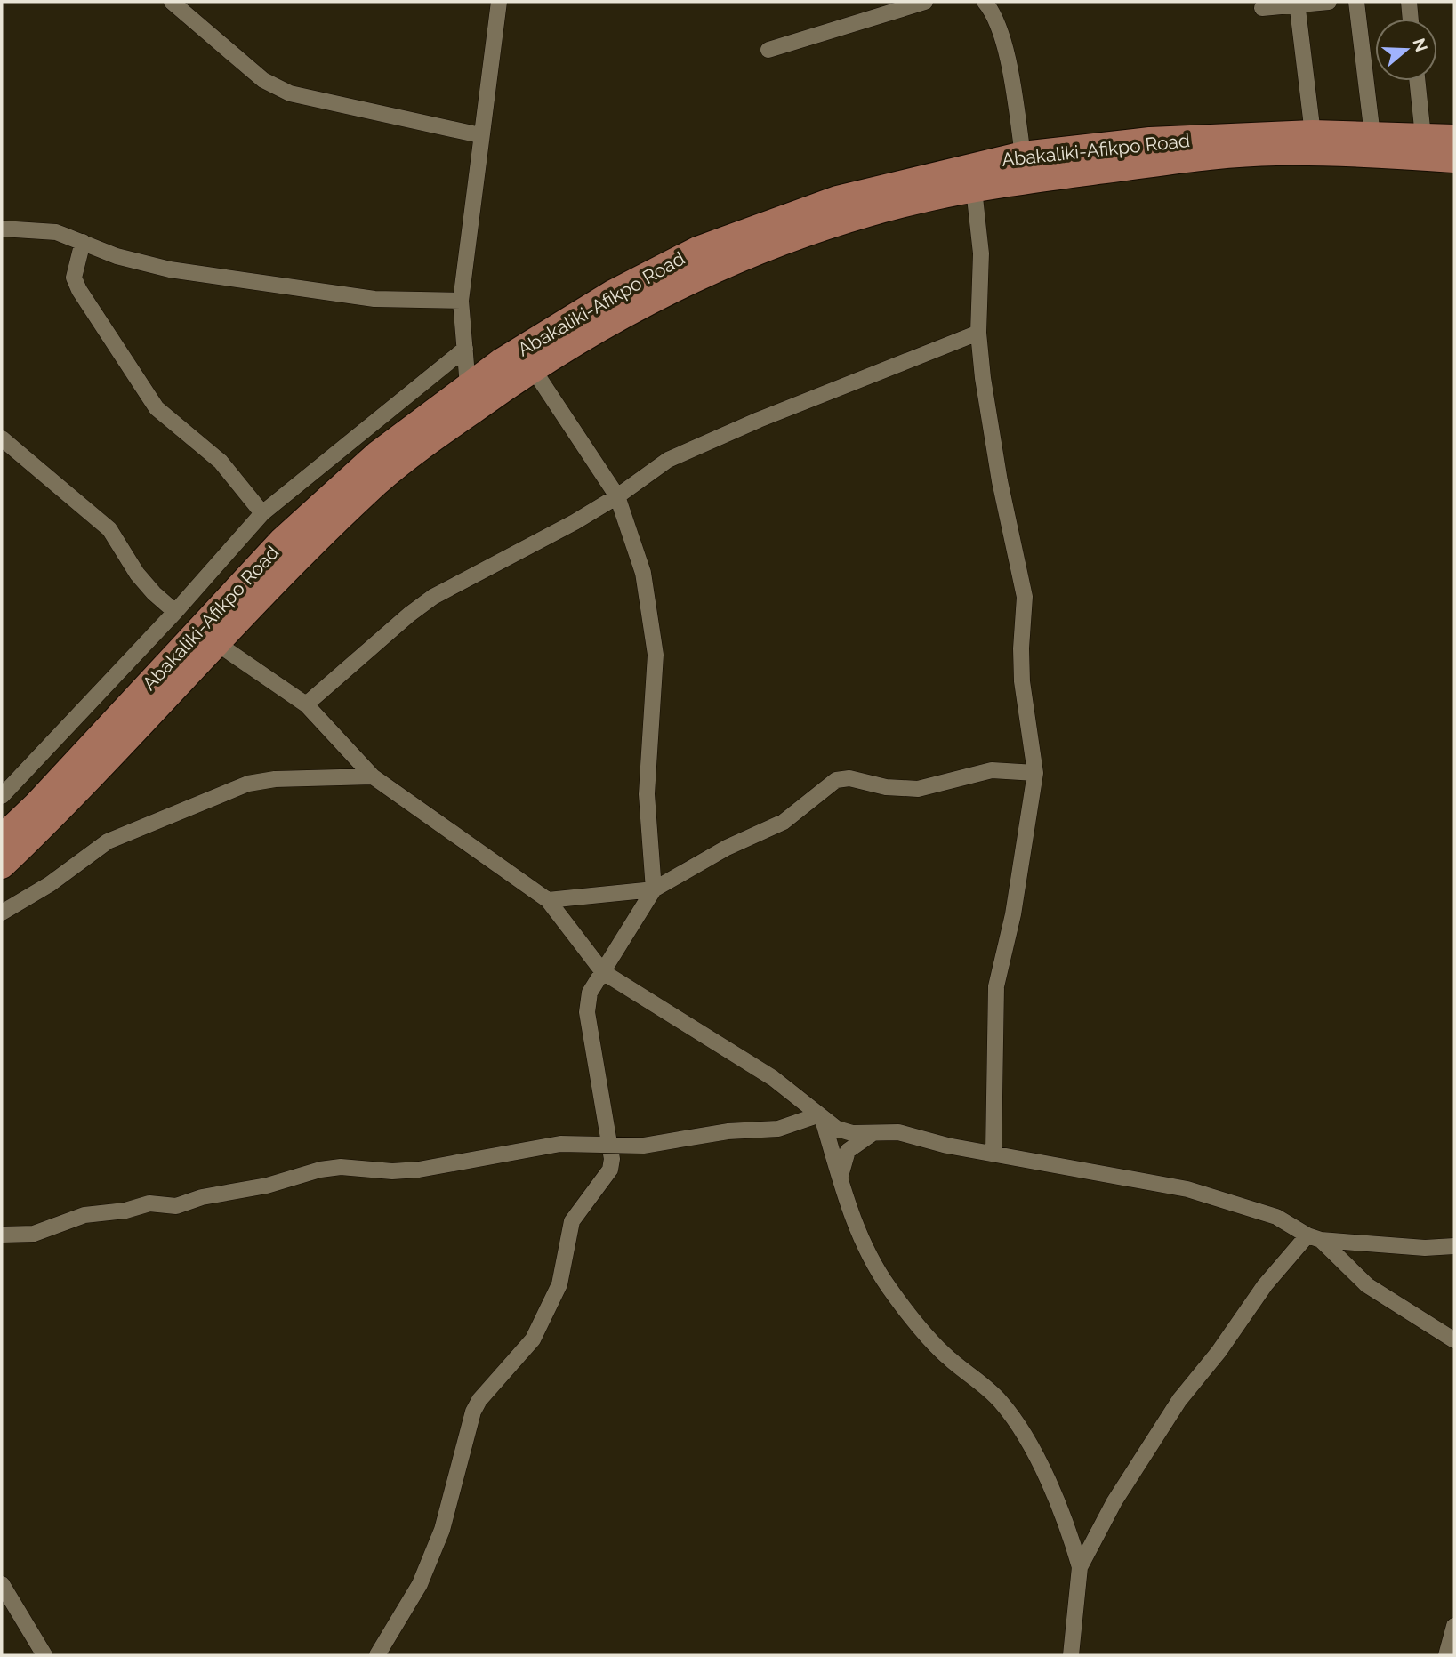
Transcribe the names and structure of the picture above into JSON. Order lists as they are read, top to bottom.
{
  "streets": {
    "main road": ["Abakaliki-Afikpo Road"]
  },
  "north": "right"
}
